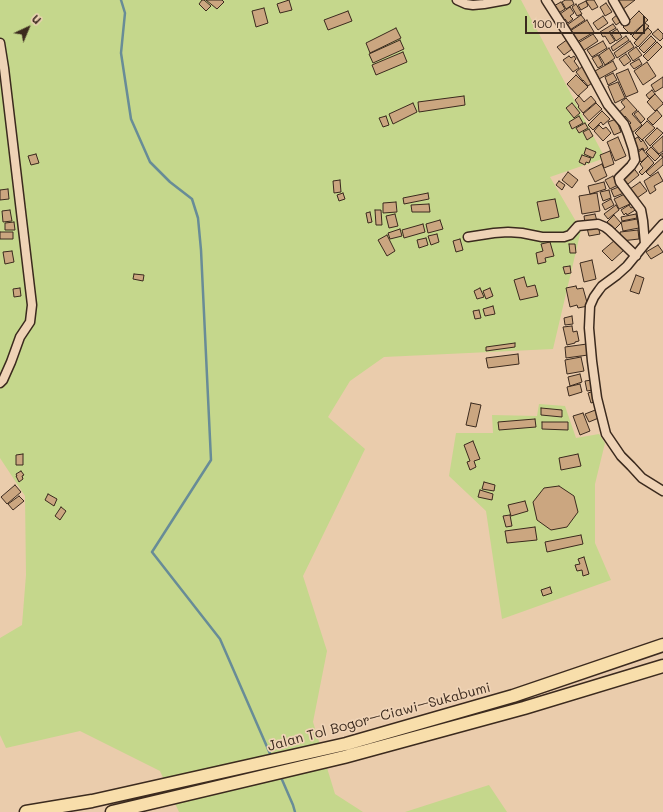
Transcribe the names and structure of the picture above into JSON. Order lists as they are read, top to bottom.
{
  "streets": {
    "highway": ["Jalan Tol Bogor–Ciawi–Sukabumi"]
  },
  "scale_bar": "100 m",
  "north": "top right"
}
